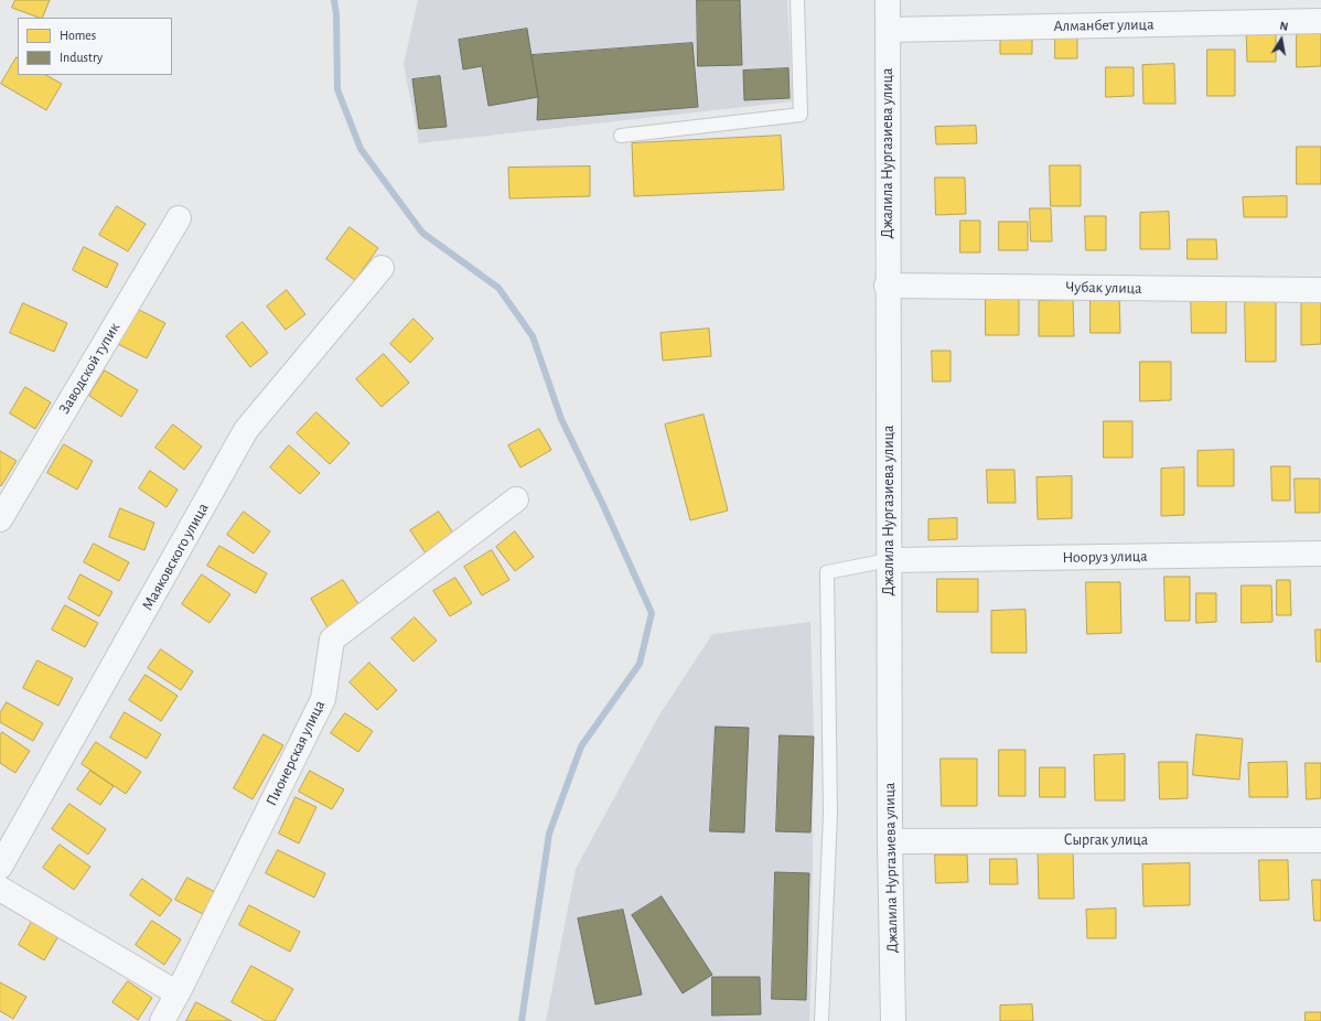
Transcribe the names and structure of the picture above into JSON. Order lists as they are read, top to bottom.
{
  "streets": {
    "street": [
      "Алманбет улица",
      "Джалила Нургазиева улица",
      "Чубак улица",
      "Заводской тупик",
      "Маяковского улица",
      "Нооруз улица",
      "Пионерская улица",
      "Сыргак улица"
    ]
  },
  "crossings": [
    ["Алманбет улица", "Джалила Нургазиева улица"],
    ["Джалила Нургазиева улица", "Чубак улица"],
    ["Джалила Нургазиева улица", "Нооруз улица"],
    ["Джалила Нургазиева улица", "Сыргак улица"]
  ],
  "legend": ["Homes", "Industry"],
  "north": "top"
}
